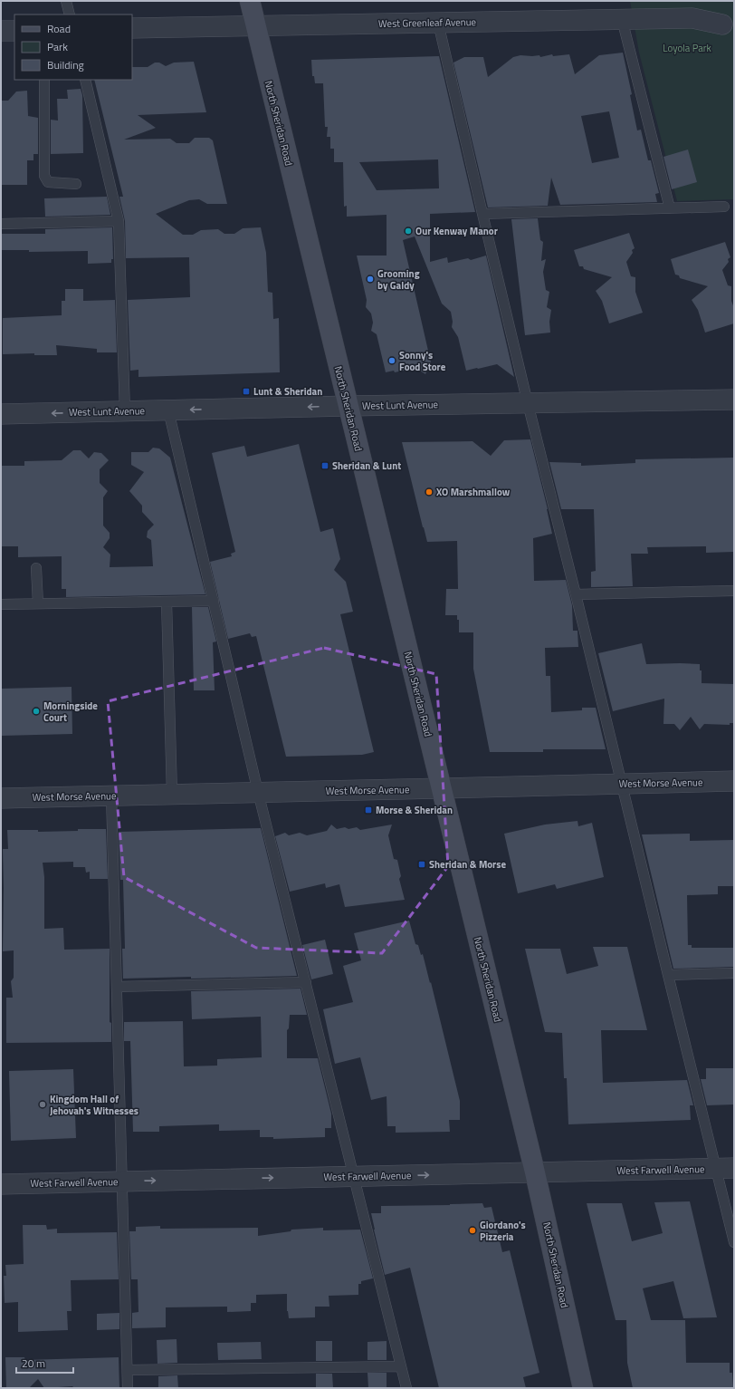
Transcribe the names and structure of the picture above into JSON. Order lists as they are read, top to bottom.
{
  "streets": {
    "main road": ["North Sheridan Road"],
    "street": [
      "West Greenleaf Avenue",
      "West Lunt Avenue",
      "West Morse Avenue",
      "West Farwell Avenue"
    ]
  },
  "crossings": [
    ["West Greenleaf Avenue", "North Sheridan Road"],
    ["North Sheridan Road", "West Lunt Avenue"],
    ["North Sheridan Road", "West Morse Avenue"],
    ["North Sheridan Road", "West Farwell Avenue"]
  ],
  "one_way": ["West Lunt Avenue", "West Farwell Avenue"],
  "parks": ["Loyola Park"],
  "places": {
    "other": [
      "Our Kenway Manor",
      "Grooming by Galdy",
      "Sonny's Food Store",
      "XO Marshmallow",
      "Morningside Court",
      "Kingdom Hall of Jehovah's Witnesses",
      "Giordano's Pizzeria"
    ],
    "transit": [
      "Lunt & Sheridan",
      "Sheridan & Lunt",
      "Morse & Sheridan",
      "Sheridan & Morse"
    ]
  },
  "legend": ["Road", "Park", "Building"],
  "scale_bar": "20 m"
}
